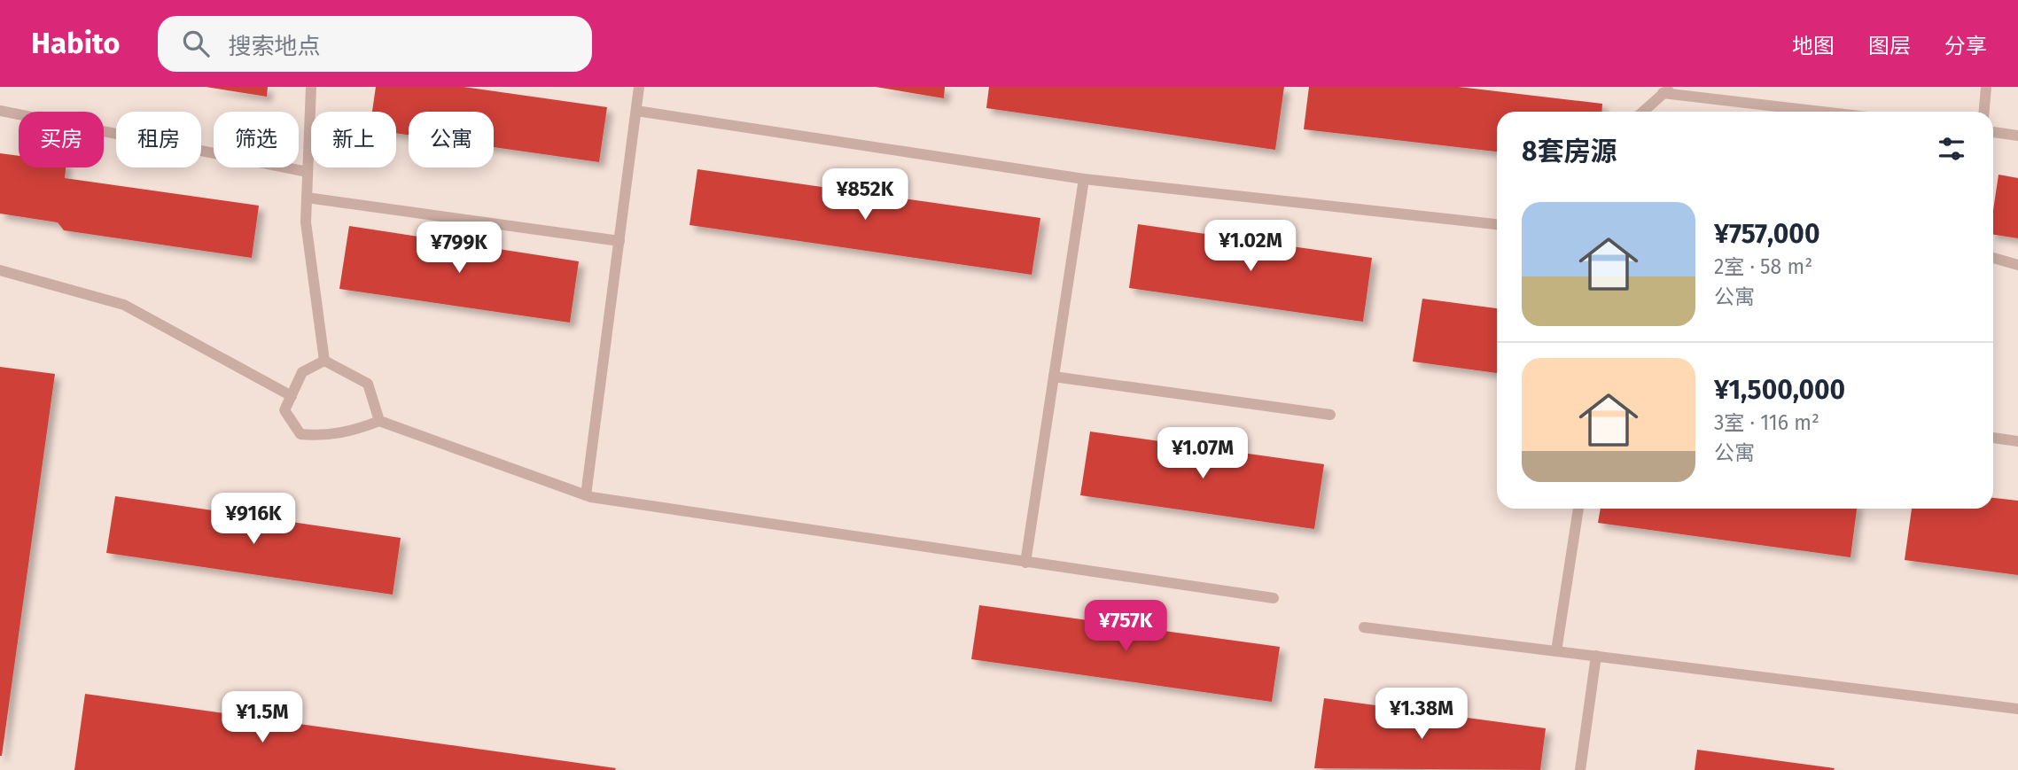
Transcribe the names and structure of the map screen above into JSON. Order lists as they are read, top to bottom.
{
  "page": {
    "header": "Habito",
    "search": "搜索地点",
    "nav": ["地图", "图层", "分享"],
    "chip": [
      "买房",
      "租房",
      "筛选",
      "新上",
      "公寓"
    ],
    "heading": "8套房源",
    "price": [
      "¥852K",
      "¥1.02M",
      "¥799K",
      "¥1.07M",
      "¥916K",
      "¥757K",
      "¥1.38M",
      "¥1.5M"
    ],
    "list": [
      {
        "name": "¥757,000",
        "note": "2室 · 58 m² · 公寓"
      },
      {
        "name": "¥1,500,000",
        "note": "3室 · 116 m² · 公寓"
      }
    ]
  }
}
